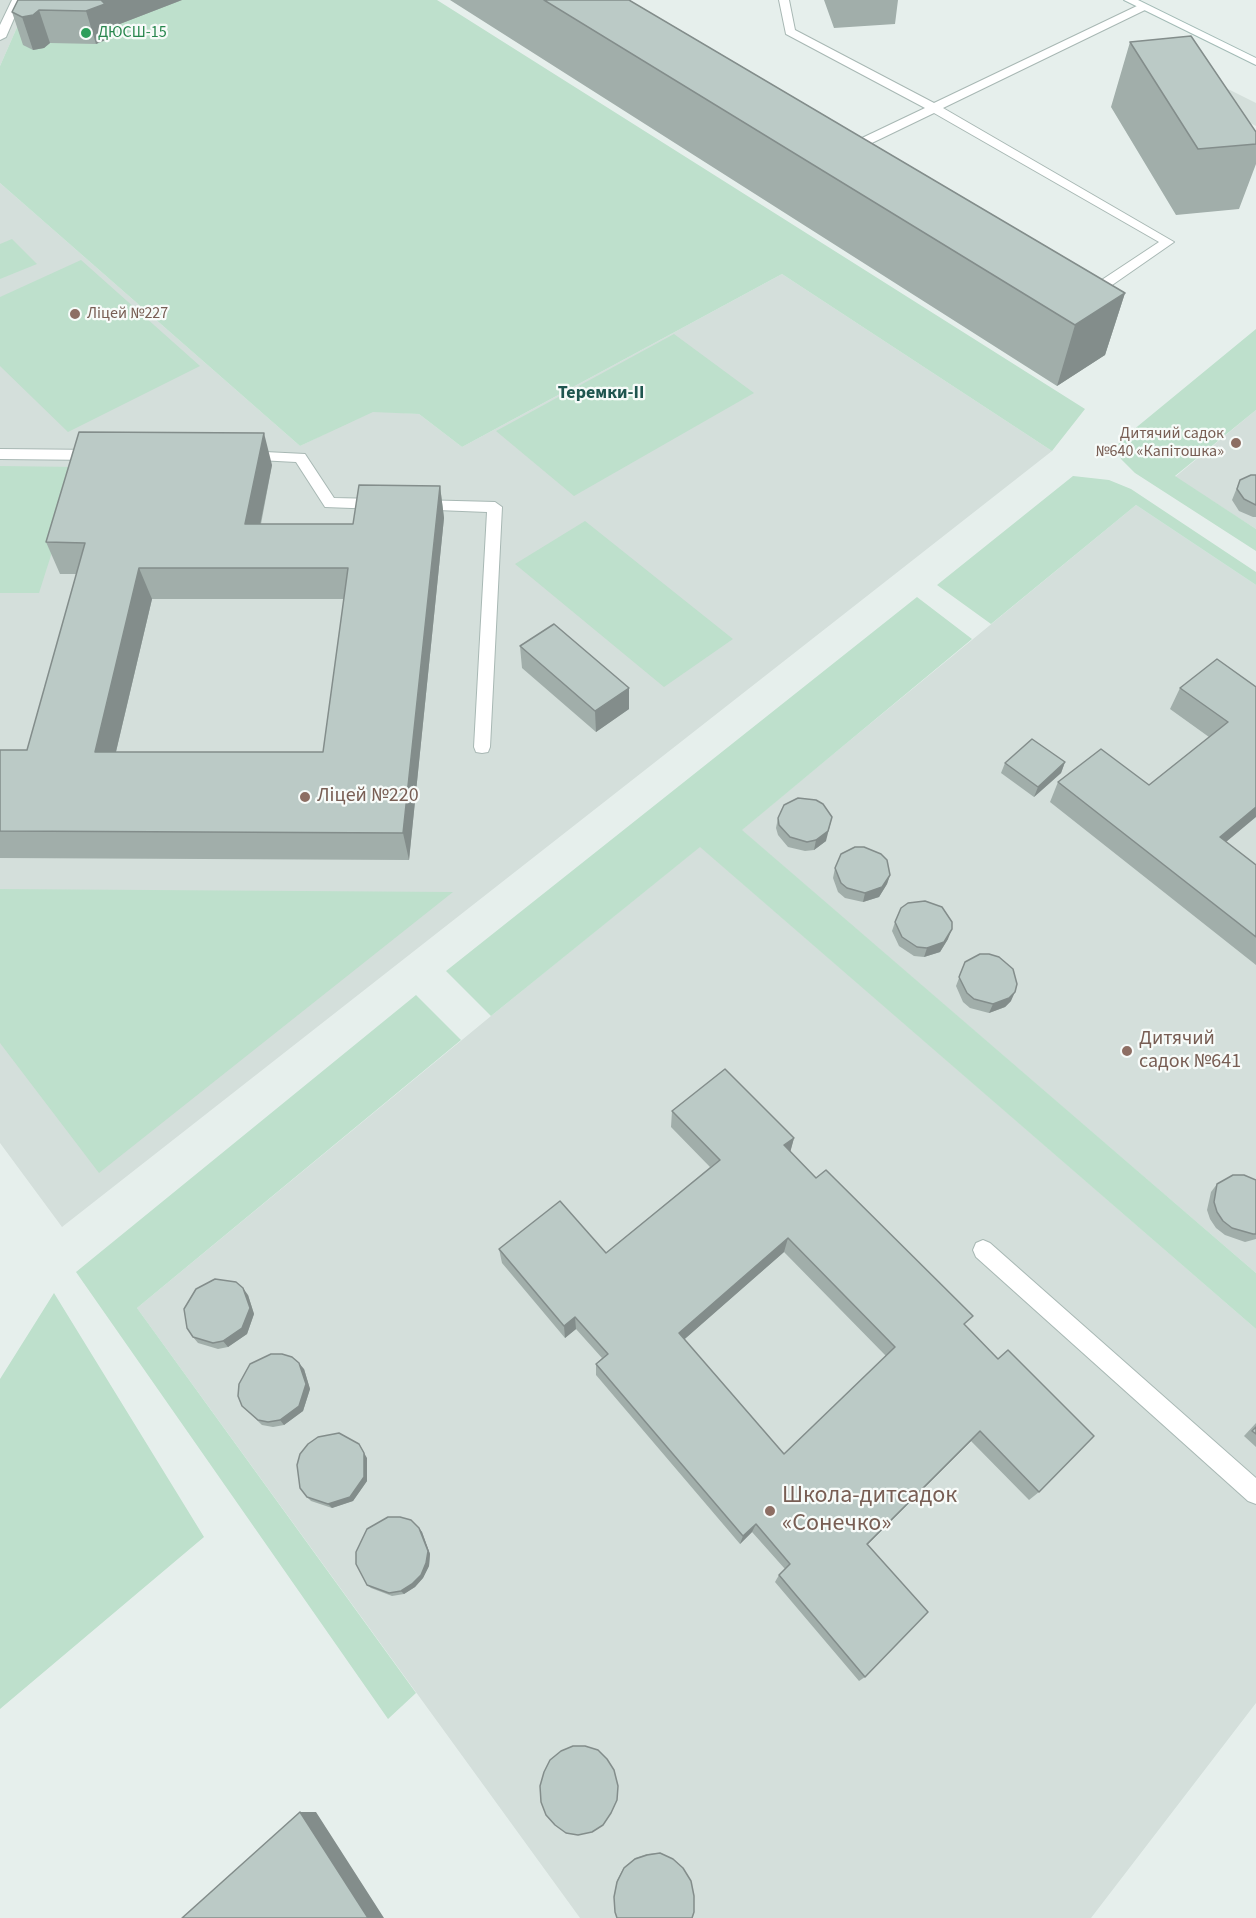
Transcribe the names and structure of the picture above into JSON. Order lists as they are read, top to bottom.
{
  "districts": ["Теремки-ІІ"],
  "places": [
    "ДЮСШ-15",
    "Ліцей №227",
    "Дитячий садок №640 «Капітошка»",
    "Ліцей №220",
    "Дитячий садок №641",
    "Школа-дитсадок «Сонечко»"
  ]
}
